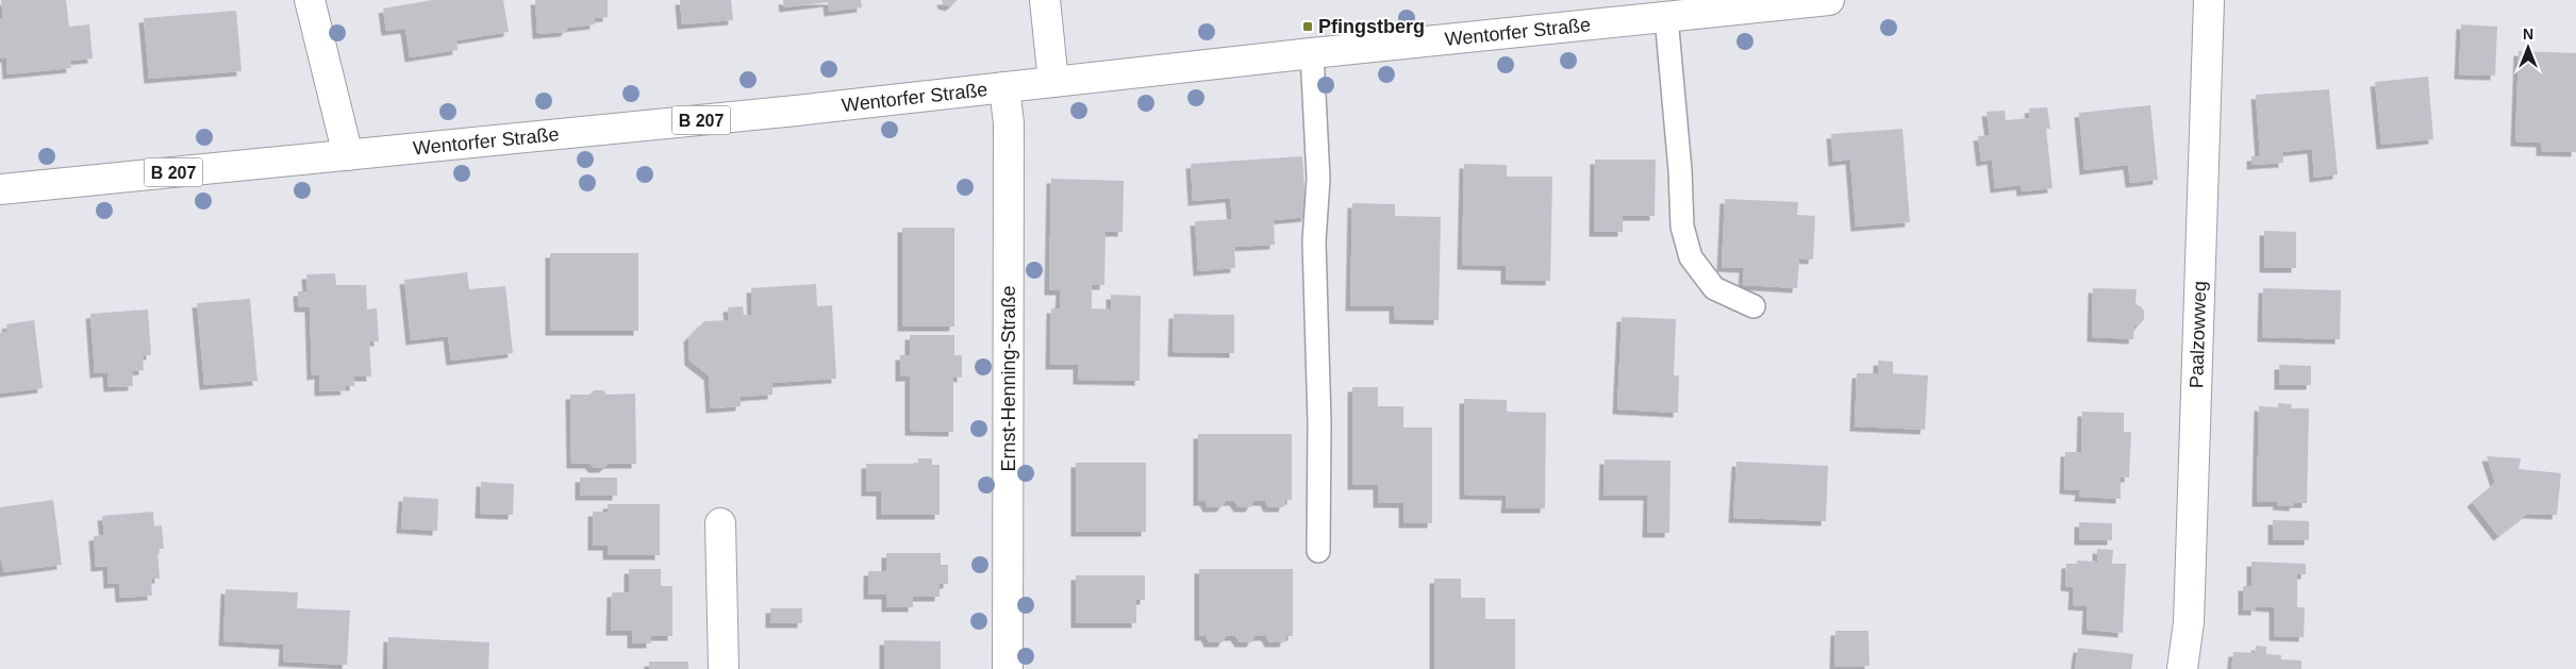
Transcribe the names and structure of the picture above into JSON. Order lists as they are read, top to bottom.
{
  "streets": {
    "main road": [
      "Wentorfer Straße",
      "B 207",
      "Paalzowweg",
      "Ernst-Henning-Straße"
    ]
  },
  "crossings": [
    ["Wentorfer Straße", "Ernst-Henning-Straße"]
  ],
  "places": {
    "transit": ["Pfingstberg"]
  },
  "north": "top"
}
